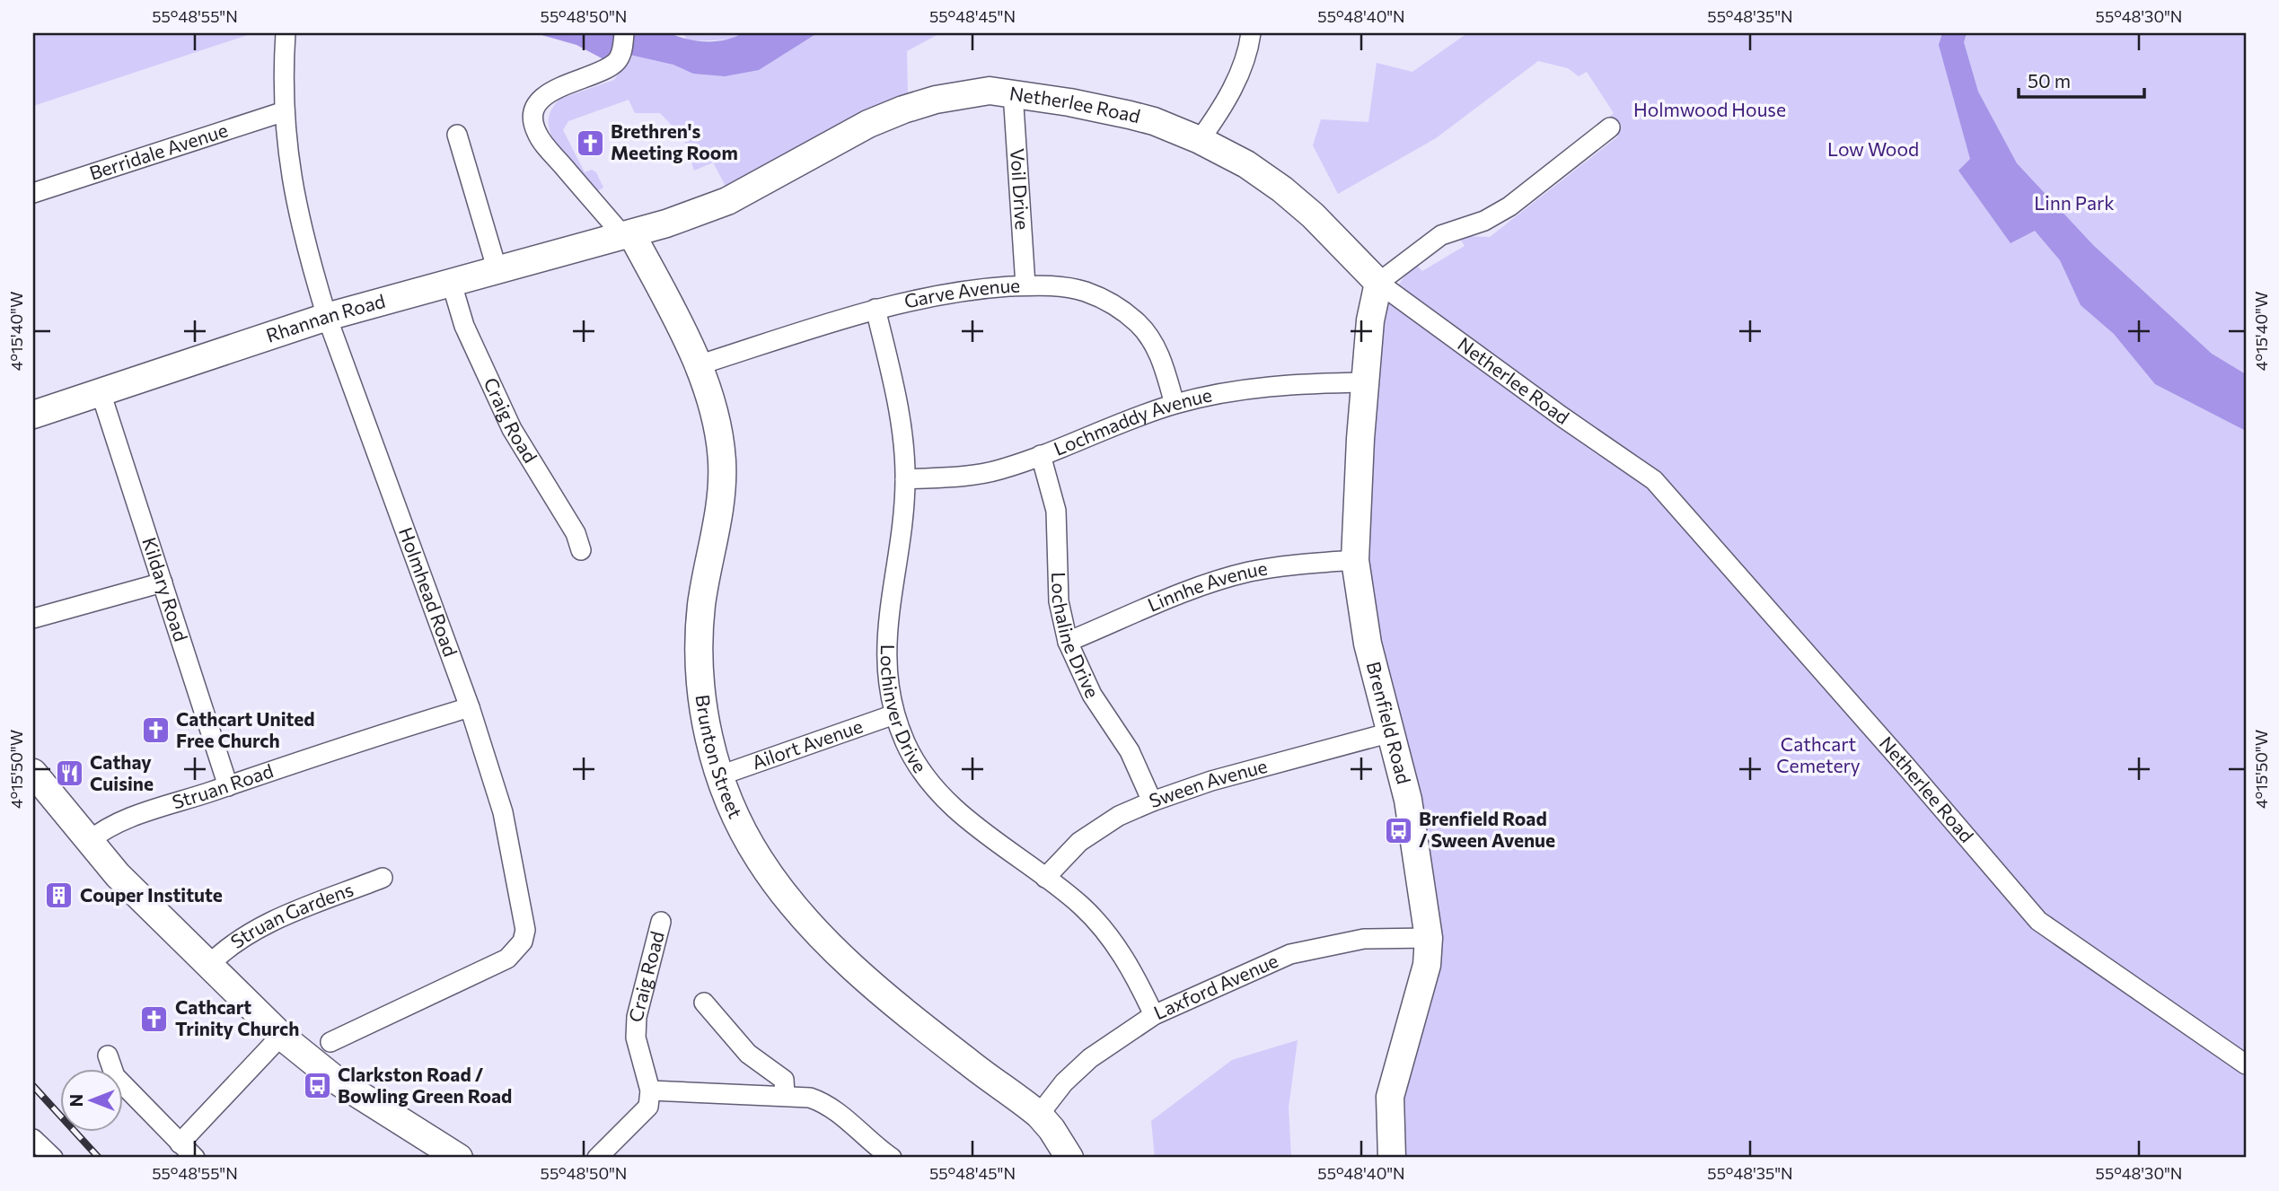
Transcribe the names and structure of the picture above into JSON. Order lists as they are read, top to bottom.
{
  "streets": {
    "street": [
      "Netherlee Road",
      "Berridale Avenue",
      "Voil Drive",
      "Garve Avenue",
      "Rhannan Road",
      "Craig Road",
      "Lochmaddy Avenue",
      "Kildary Road",
      "Linnhe Avenue",
      "Holmhead Road",
      "Lochaline Drive",
      "Lochinver Drive",
      "Brenfield Road",
      "Ailort Avenue",
      "Brunton Street",
      "Sween Avenue",
      "Struan Road",
      "Struan Gardens",
      "Laxford Avenue"
    ]
  },
  "crossings": [
    ["Netherlee Road", "Voil Drive"],
    ["Netherlee Road", "Rhannan Road"],
    ["Netherlee Road", "Brenfield Road"],
    ["Netherlee Road", "Brunton Street"],
    ["Berridale Avenue", "Holmhead Road"],
    ["Voil Drive", "Garve Avenue"],
    ["Garve Avenue", "Lochmaddy Avenue"],
    ["Garve Avenue", "Lochinver Drive"],
    ["Garve Avenue", "Brunton Street"],
    ["Rhannan Road", "Craig Road"],
    ["Rhannan Road", "Kildary Road"],
    ["Rhannan Road", "Holmhead Road"],
    ["Rhannan Road", "Brunton Street"],
    ["Lochmaddy Avenue", "Lochaline Drive"],
    ["Lochmaddy Avenue", "Lochinver Drive"],
    ["Lochmaddy Avenue", "Brenfield Road"],
    ["Kildary Road", "Struan Road"],
    ["Linnhe Avenue", "Lochaline Drive"],
    ["Linnhe Avenue", "Brenfield Road"],
    ["Holmhead Road", "Struan Road"],
    ["Lochaline Drive", "Sween Avenue"],
    ["Lochinver Drive", "Ailort Avenue"],
    ["Lochinver Drive", "Sween Avenue"],
    ["Lochinver Drive", "Laxford Avenue"],
    ["Brenfield Road", "Sween Avenue"],
    ["Brenfield Road", "Laxford Avenue"],
    ["Ailort Avenue", "Brunton Street"],
    ["Brunton Street", "Laxford Avenue"]
  ],
  "parks": [
    "Holmwood House",
    "Low Wood",
    "Linn Park",
    "Cathcart Cemetery"
  ],
  "places": {
    "church": ["Brethren's Meeting Room", "Cathcart United Free Church", "Cathcart Trinity Church"],
    "restaurant": ["Cathay Cuisine"],
    "bus stop": ["Brenfield Road / Sween Avenue", "Clarkston Road / Bowling Green Road"],
    "building": ["Couper Institute"]
  },
  "scale_bar": "50 m",
  "north": "left",
  "coordinates": [
    "55°48'55\"N",
    "55°48'50\"N",
    "55°48'45\"N",
    "55°48'40\"N",
    "55°48'35\"N",
    "55°48'30\"N",
    "4°15'40\"W",
    "4°15'50\"W"
  ]
}
